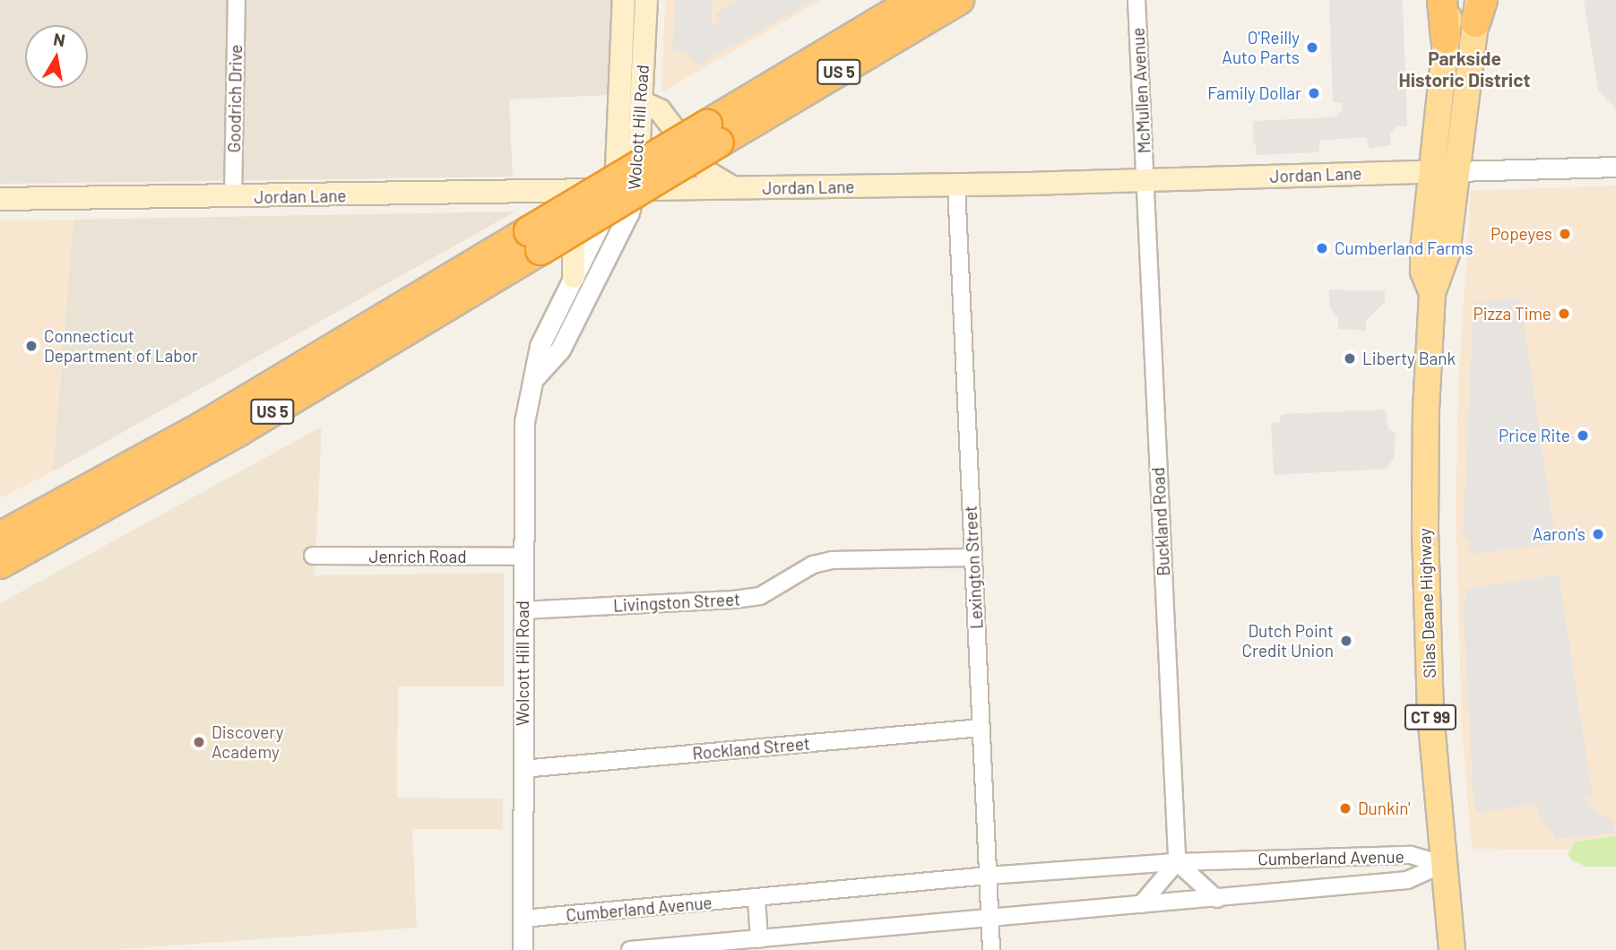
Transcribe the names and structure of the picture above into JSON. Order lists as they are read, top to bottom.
{
  "streets": {
    "highway": ["US 5"],
    "main road": [
      "Wolcott Hill Road",
      "Jordan Lane",
      "Silas Deane Highway",
      "CT 99"
    ],
    "street": [
      "McMullen Avenue",
      "Goodrich Drive",
      "Buckland Road",
      "Jenrich Road",
      "Lexington Street",
      "Livingston Street",
      "Rockland Street",
      "Cumberland Avenue"
    ]
  },
  "crossings": [
    ["McMullen Avenue", "Jordan Lane"],
    ["McMullen Avenue", "Buckland Road"],
    ["Goodrich Drive", "Jordan Lane"],
    ["Wolcott Hill Road", "Jordan Lane"],
    ["Wolcott Hill Road", "Jenrich Road"],
    ["Wolcott Hill Road", "Livingston Street"],
    ["Wolcott Hill Road", "Rockland Street"],
    ["Wolcott Hill Road", "Cumberland Avenue"],
    ["Jordan Lane", "Buckland Road"],
    ["Jordan Lane", "Lexington Street"],
    ["Jordan Lane", "Silas Deane Highway"],
    ["Buckland Road", "Cumberland Avenue"],
    ["Lexington Street", "Livingston Street"],
    ["Lexington Street", "Rockland Street"],
    ["Lexington Street", "Cumberland Avenue"],
    ["Silas Deane Highway", "Cumberland Avenue"]
  ],
  "districts": ["Parkside Historic District"],
  "places": [
    "O'Reilly Auto Parts",
    "Family Dollar",
    "Popeyes",
    "Cumberland Farms",
    "Pizza Time",
    "Connecticut Department of Labor",
    "Liberty Bank",
    "Price Rite",
    "Aaron's",
    "Dutch Point Credit Union",
    "Discovery Academy",
    "Dunkin'"
  ],
  "north": "top"
}
